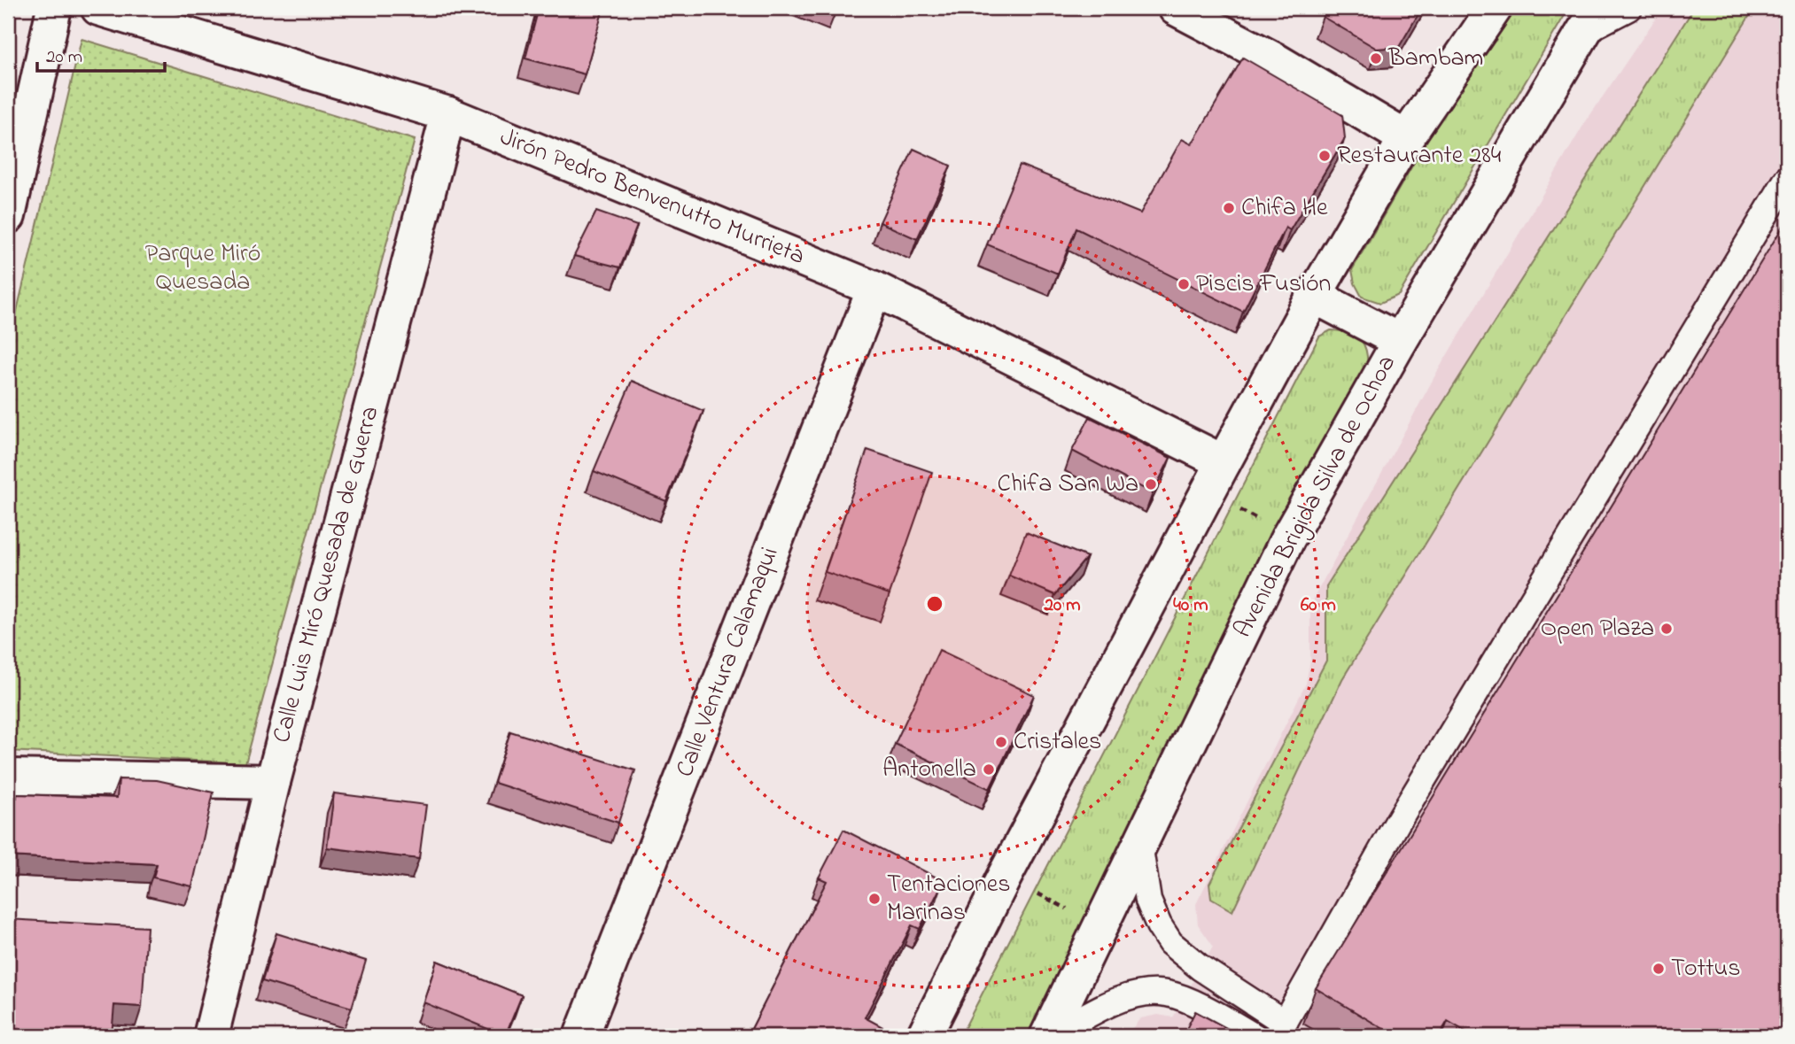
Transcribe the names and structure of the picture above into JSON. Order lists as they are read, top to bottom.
{
  "streets": {
    "street": [
      "Jirón Pedro Benvenutto Murrieta",
      "Avenida Brigida Silva de Ochoa",
      "Calle Luis Miró Quesada de Guerra",
      "Calle Ventura Calamaqui"
    ]
  },
  "crossings": [
    ["Jirón Pedro Benvenutto Murrieta", "Calle Luis Miró Quesada de Guerra"],
    ["Jirón Pedro Benvenutto Murrieta", "Calle Ventura Calamaqui"]
  ],
  "parks": ["Parque Miró Quesada"],
  "places": [
    "Bambam",
    "Restaurante 284",
    "Chifa He",
    "Piscis Fusión",
    "Chifa San Wa",
    "Open Plaza",
    "Cristales",
    "Antonella",
    "Tentaciones Marinas",
    "Tottus"
  ],
  "scale_bar": "20 m",
  "rings": ["20 m", "40 m", "60 m"]
}
